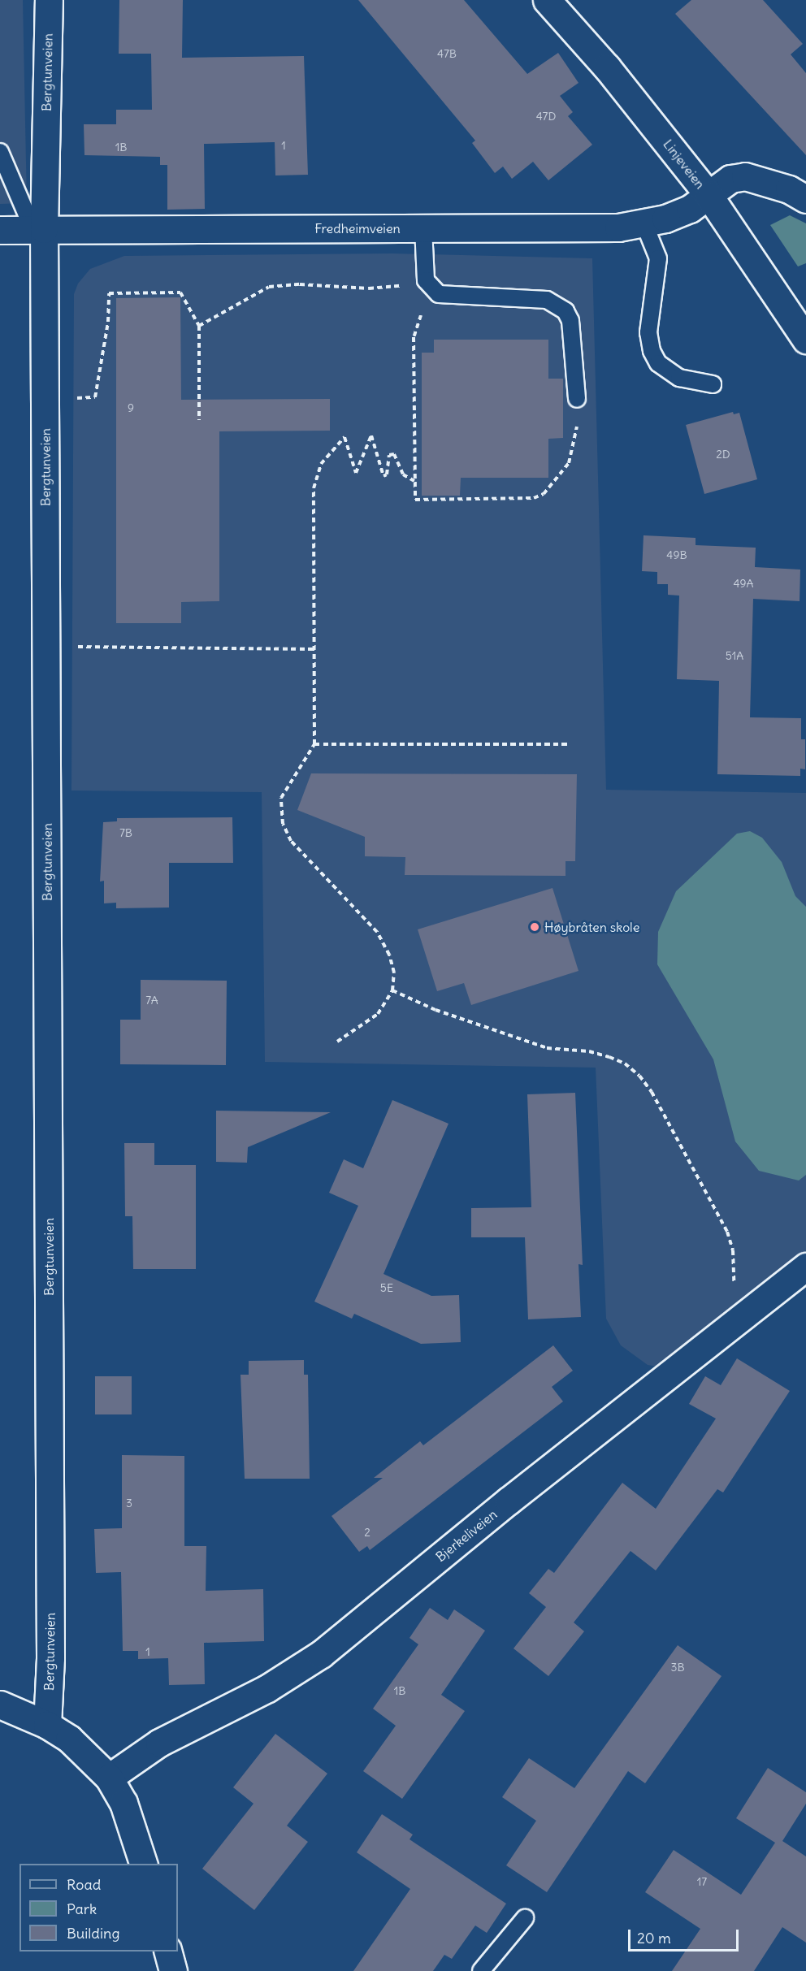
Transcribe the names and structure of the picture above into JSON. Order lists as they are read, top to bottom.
{
  "streets": {
    "street": [
      "Bergtunveien",
      "Linjeveien",
      "Fredheimveien",
      "Bjerkeliveien"
    ]
  },
  "crossings": [
    ["Bergtunveien", "Fredheimveien"],
    ["Linjeveien", "Fredheimveien"]
  ],
  "places": ["Høybråten skole"],
  "house_numbers": [
    "47B",
    "47D",
    "1",
    "1B",
    "9",
    "2D",
    "49B",
    "49A",
    "51A",
    "7B",
    "7A",
    "5E",
    "3",
    "2",
    "1",
    "3B",
    "1B",
    "17"
  ],
  "legend": ["Road", "Park", "Building"],
  "scale_bar": "20 m"
}
